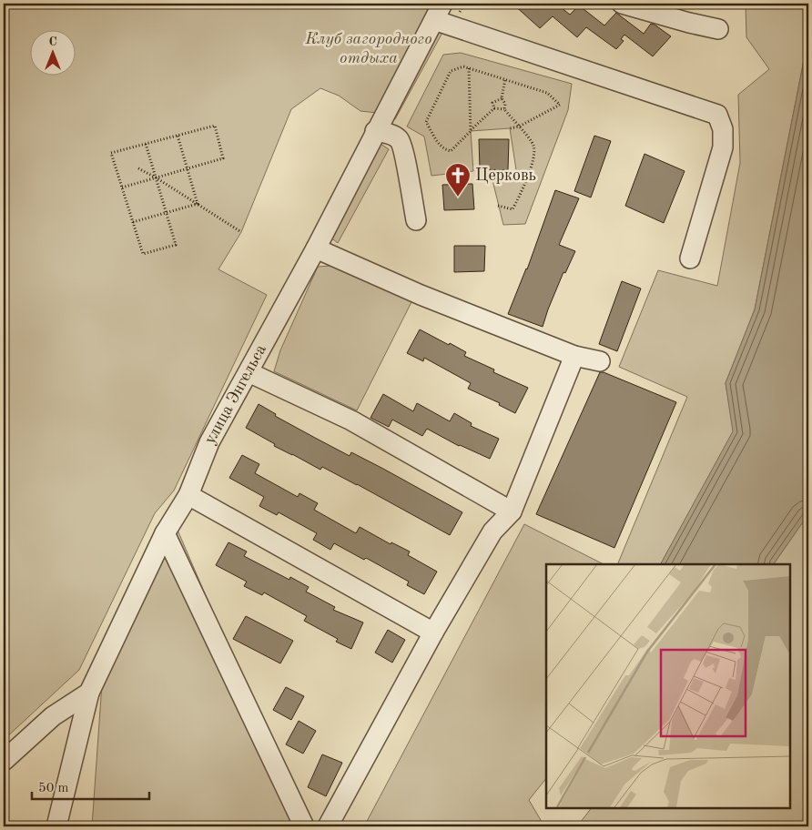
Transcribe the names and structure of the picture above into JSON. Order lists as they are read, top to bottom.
{
  "streets": {
    "lane": ["улица Энгельса"]
  },
  "parks": ["Клуб загородного отдыха"],
  "places": {
    "church": ["Церковь"]
  },
  "scale_bar": "50 m",
  "north": "top"
}
